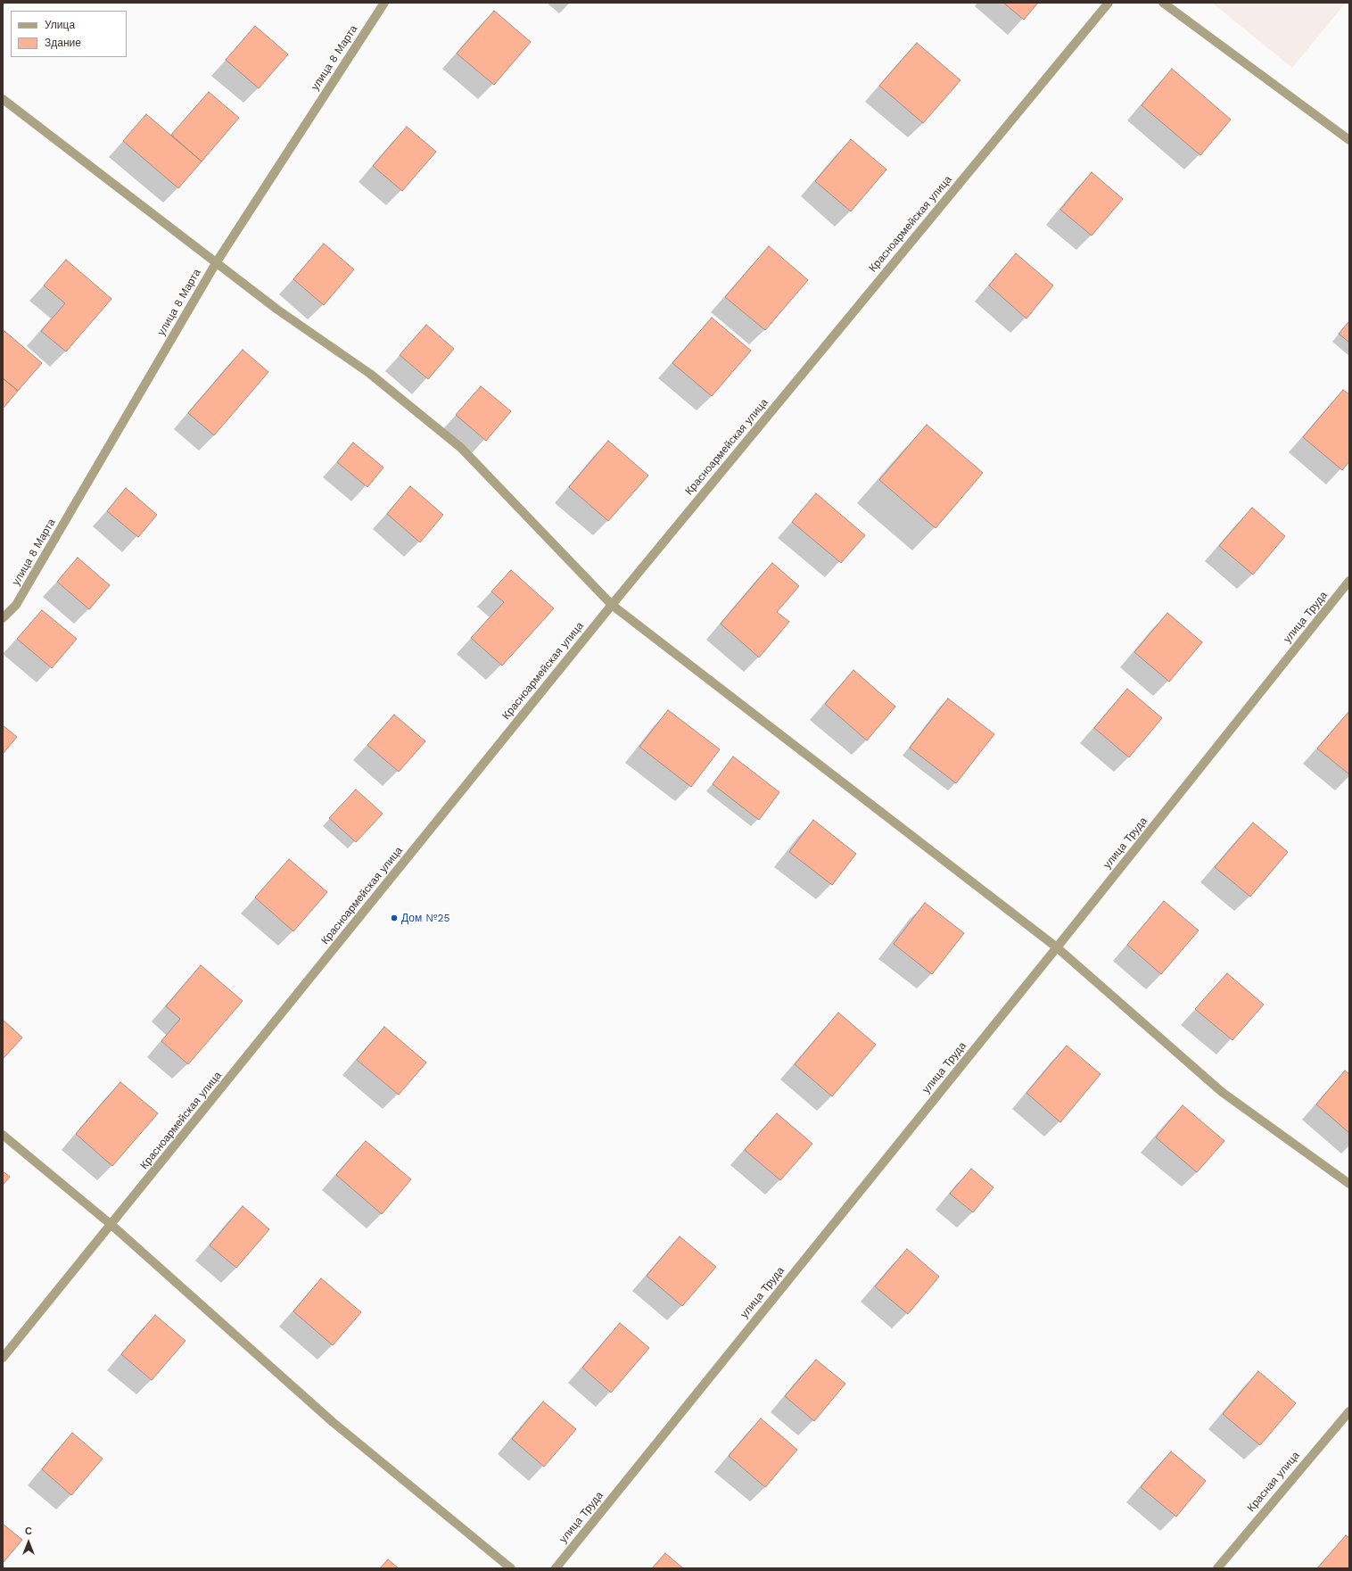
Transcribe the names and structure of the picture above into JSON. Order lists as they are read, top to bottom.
{
  "streets": {
    "street": [
      "улица 8 Марта",
      "Красноармейская улица",
      "улица Труда",
      "Красная улица"
    ]
  },
  "places": ["Дом №25"],
  "legend": ["Улица", "Здание"],
  "north": "top"
}
